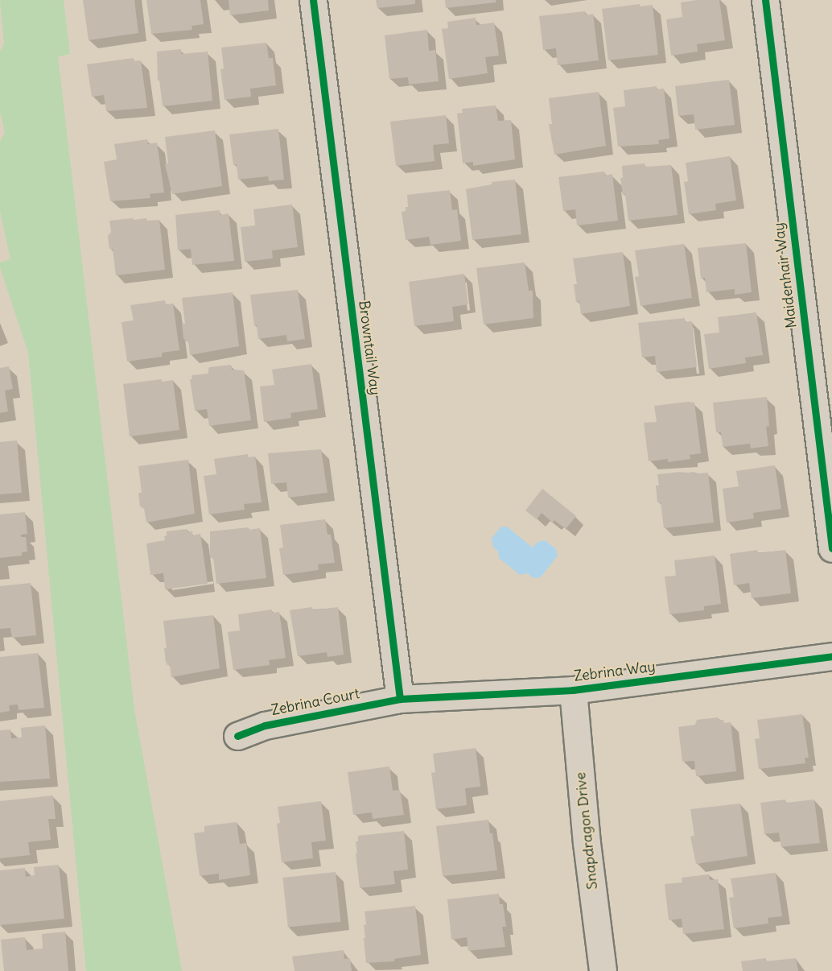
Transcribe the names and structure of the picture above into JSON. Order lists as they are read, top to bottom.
{
  "streets": {
    "street": [
      "Maidenhair Way",
      "Browntail Way",
      "Zebrina Way",
      "Zebrina Court",
      "Snapdragon Drive"
    ]
  },
  "crossings": [
    ["Browntail Way", "Zebrina Way"],
    ["Browntail Way", "Zebrina Court"],
    ["Zebrina Way", "Zebrina Court"],
    ["Zebrina Way", "Snapdragon Drive"]
  ]
}
